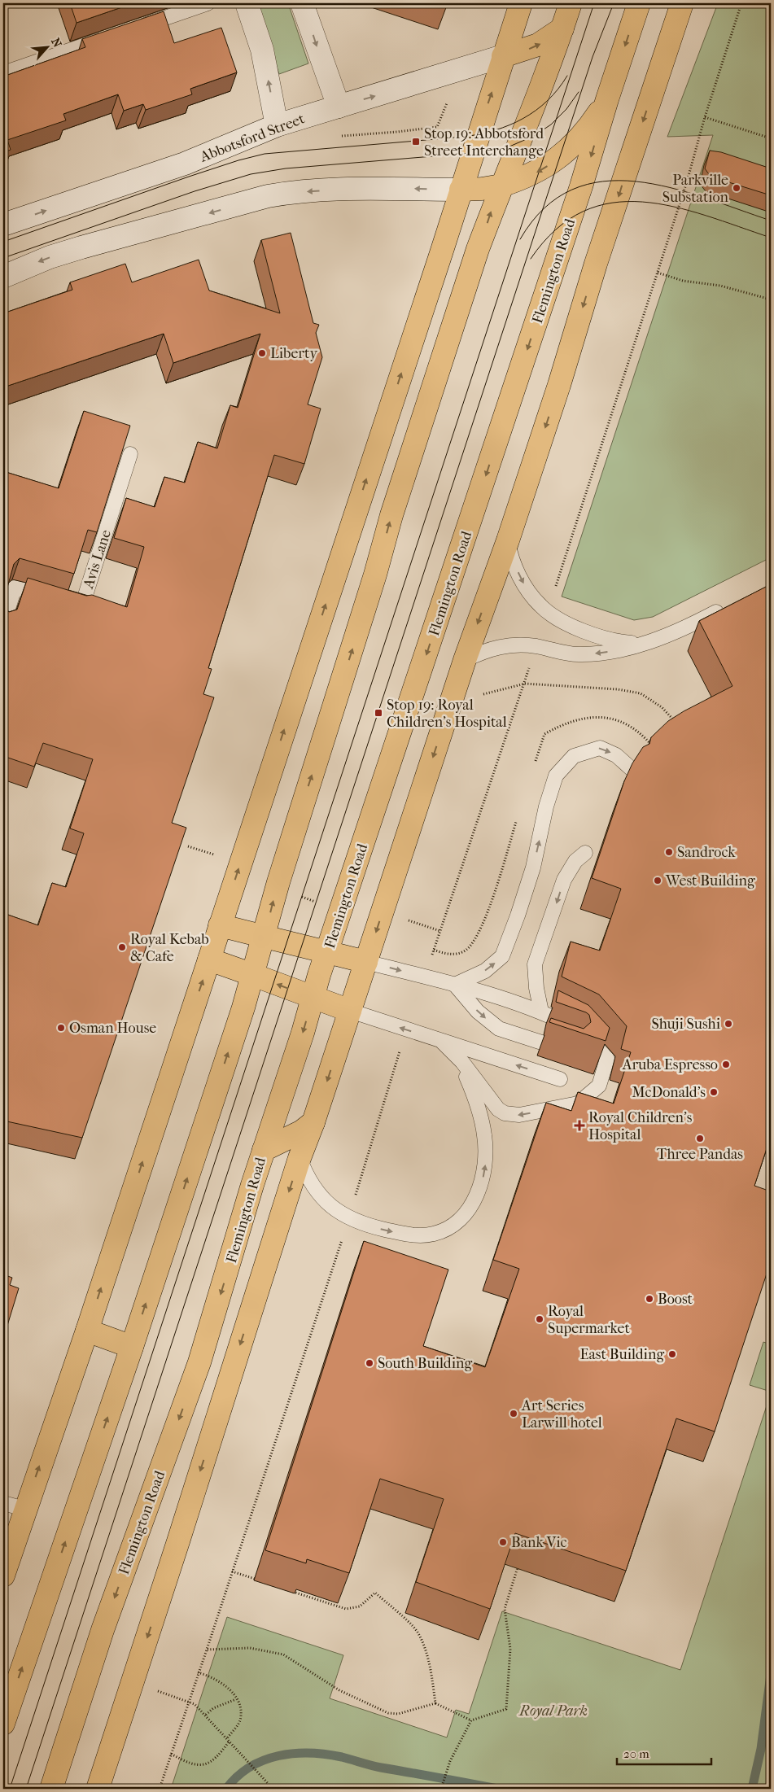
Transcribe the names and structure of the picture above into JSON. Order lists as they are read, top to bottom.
{
  "streets": {
    "main road": ["Flemington Road"],
    "street": ["Abbotsford Street"],
    "lane": ["Avis Lane"]
  },
  "parks": ["Royal Park"],
  "places": {
    "transit": ["Stop 19: Abbotsford Street Interchange", "Stop 19: Royal Children's Hospital"],
    "other": [
      "Parkville Substation",
      "Liberty",
      "Sandrock",
      "West Building",
      "Royal Kebab & Cafe",
      "Shuji Sushi",
      "Osman House",
      "Aruba Espresso",
      "McDonald's",
      "Three Pandas",
      "Boost",
      "Royal Supermarket",
      "East Building",
      "South Building",
      "Art Series Larwill hotel",
      "Bank Vic"
    ],
    "health": ["Royal Children's Hospital"]
  },
  "scale_bar": "20 m",
  "north": "top right"
}
